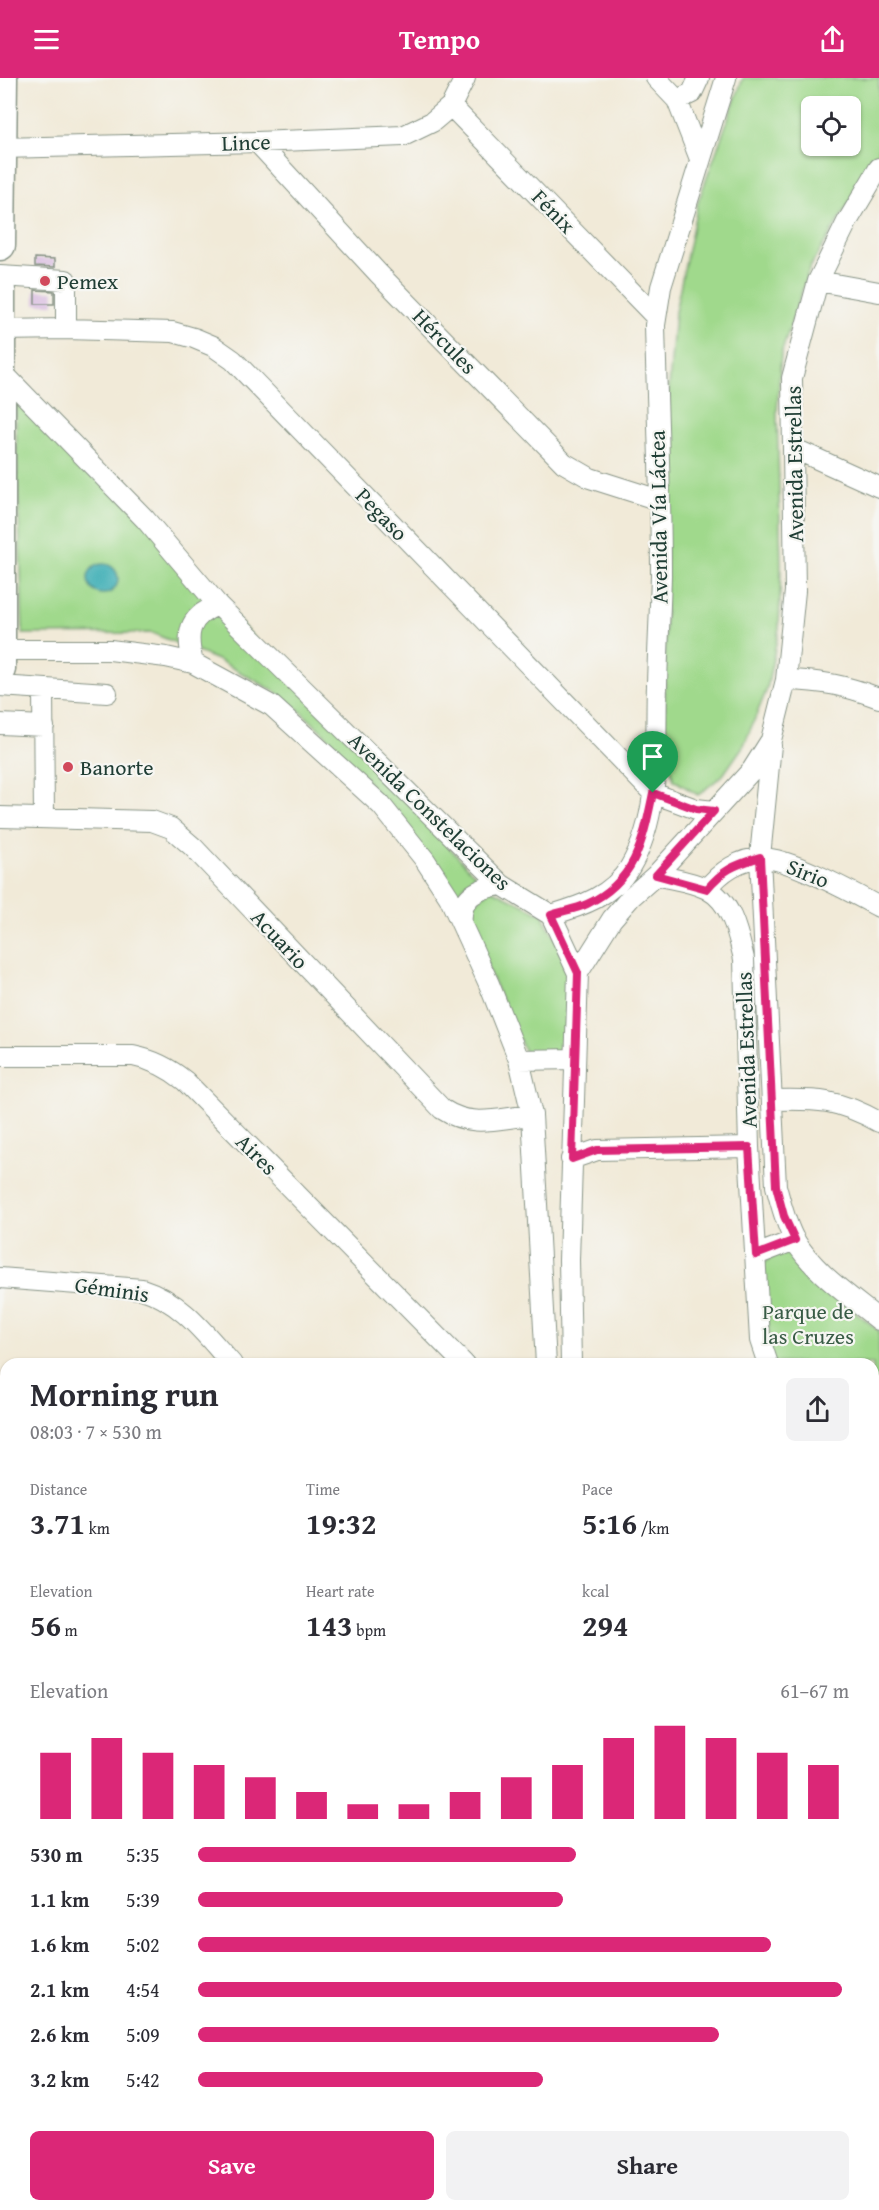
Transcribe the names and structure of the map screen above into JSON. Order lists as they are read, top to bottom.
{
  "streets": {
    "street": [
      "Lince",
      "Fénix",
      "Hércules",
      "Avenida Estrellas",
      "Pegaso",
      "Avenida Vía Láctea",
      "Avenida Constelaciones",
      "Sirio",
      "Acuario",
      "Aires",
      "Géminis"
    ]
  },
  "crossings": [
    ["Lince", "Fénix"],
    ["Lince", "Hércules"],
    ["Fénix", "Avenida Vía Láctea"],
    ["Hércules", "Avenida Vía Láctea"],
    ["Avenida Estrellas", "Pegaso"],
    ["Avenida Estrellas", "Sirio"],
    ["Pegaso", "Avenida Vía Láctea"],
    ["Avenida Vía Láctea", "Avenida Constelaciones"],
    ["Avenida Constelaciones", "Acuario"]
  ],
  "parks": ["Parque de las Cruzes"],
  "places": ["Pemex", "Banorte"],
  "page": {
    "header": "Tempo",
    "heading": ["Morning run", "08:03 · 7 × 530 m"],
    "stats": [
      ["Distance", "3.71 km"],
      ["Time", "19:32"],
      ["Pace", "5:16 /km"],
      ["Elevation", "56 m"],
      ["Heart rate", "143 bpm"],
      ["kcal", "294"]
    ],
    "chart": ["Elevation", "61–67 m"],
    "list": [
      {
        "name": "530 m",
        "note": "5:35"
      },
      {
        "name": "1.1 km",
        "note": "5:39"
      },
      {
        "name": "1.6 km",
        "note": "5:02"
      },
      {
        "name": "2.1 km",
        "note": "4:54"
      },
      {
        "name": "2.6 km",
        "note": "5:09"
      },
      {
        "name": "3.2 km",
        "note": "5:42"
      }
    ],
    "buttons": ["Save", "Share"]
  }
}
